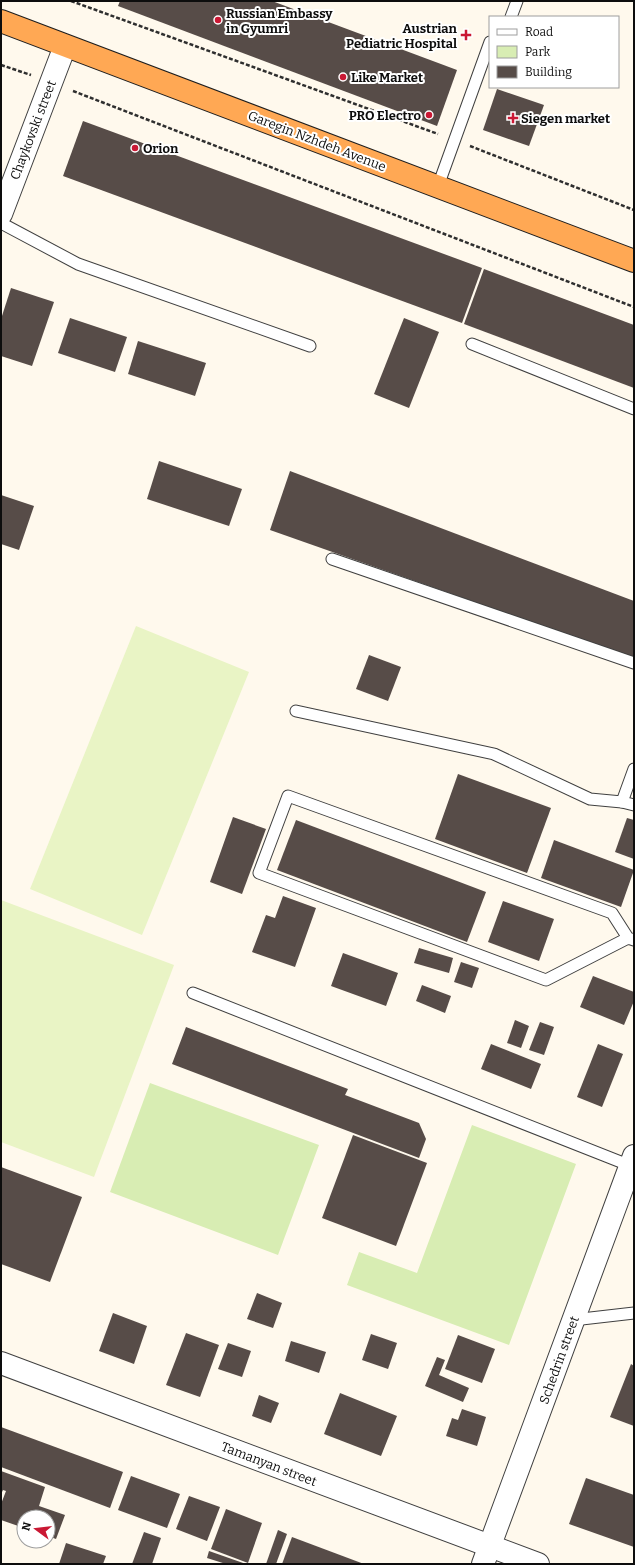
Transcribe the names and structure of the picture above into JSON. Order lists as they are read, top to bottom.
{
  "streets": {
    "highway": ["Garegin Nzhdeh Avenue"],
    "street": ["Chaykovski street", "Schedrin street", "Tamanyan street"]
  },
  "crossings": [
    ["Chaykovski street", "Garegin Nzhdeh Avenue"],
    ["Schedrin street", "Tamanyan street"]
  ],
  "places": {
    "other": [
      "Russian Embassy in Gyumri",
      "Like Market",
      "PRO Electro",
      "Orion"
    ],
    "health": ["Austrian Pediatric Hospital", "Siegen market"]
  },
  "legend": ["Road", "Park", "Building"],
  "north": "left"
}
